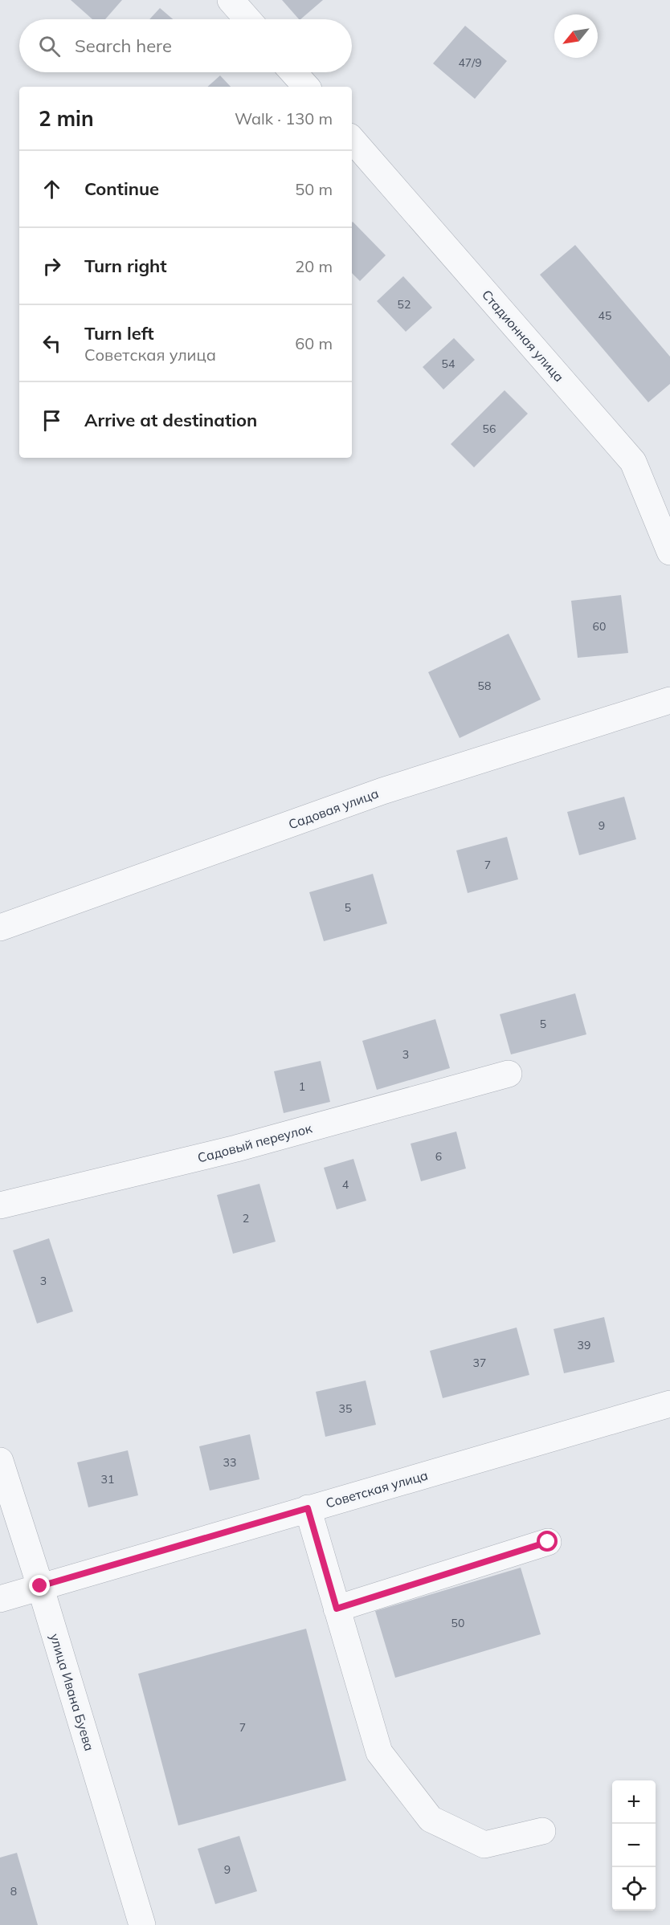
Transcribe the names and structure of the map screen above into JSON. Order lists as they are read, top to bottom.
{
  "streets": {
    "street": [
      "Стадионная улица",
      "Садовая улица",
      "Садовый переулок",
      "Советская улица",
      "улица Ивана Буева"
    ]
  },
  "crossings": [
    ["Советская улица", "улица Ивана Буева"]
  ],
  "house_numbers": [
    "47/9",
    "52",
    "45",
    "54",
    "56",
    "60",
    "58",
    "9",
    "7",
    "5",
    "5",
    "3",
    "1",
    "6",
    "4",
    "2",
    "3",
    "39",
    "37",
    "35",
    "33",
    "31",
    "50",
    "7",
    "9",
    "8"
  ],
  "north": "bottom left",
  "page": {
    "search": "Search here",
    "heading": ["2 min", "Walk · 130 m"],
    "list": [
      ["Continue", "50 m"],
      ["Turn right", "20 m"],
      ["Turn left", "Советская улица", "60 m"],
      "Arrive at destination"
    ],
    "map_buttons": ["+", "−"]
  }
}
